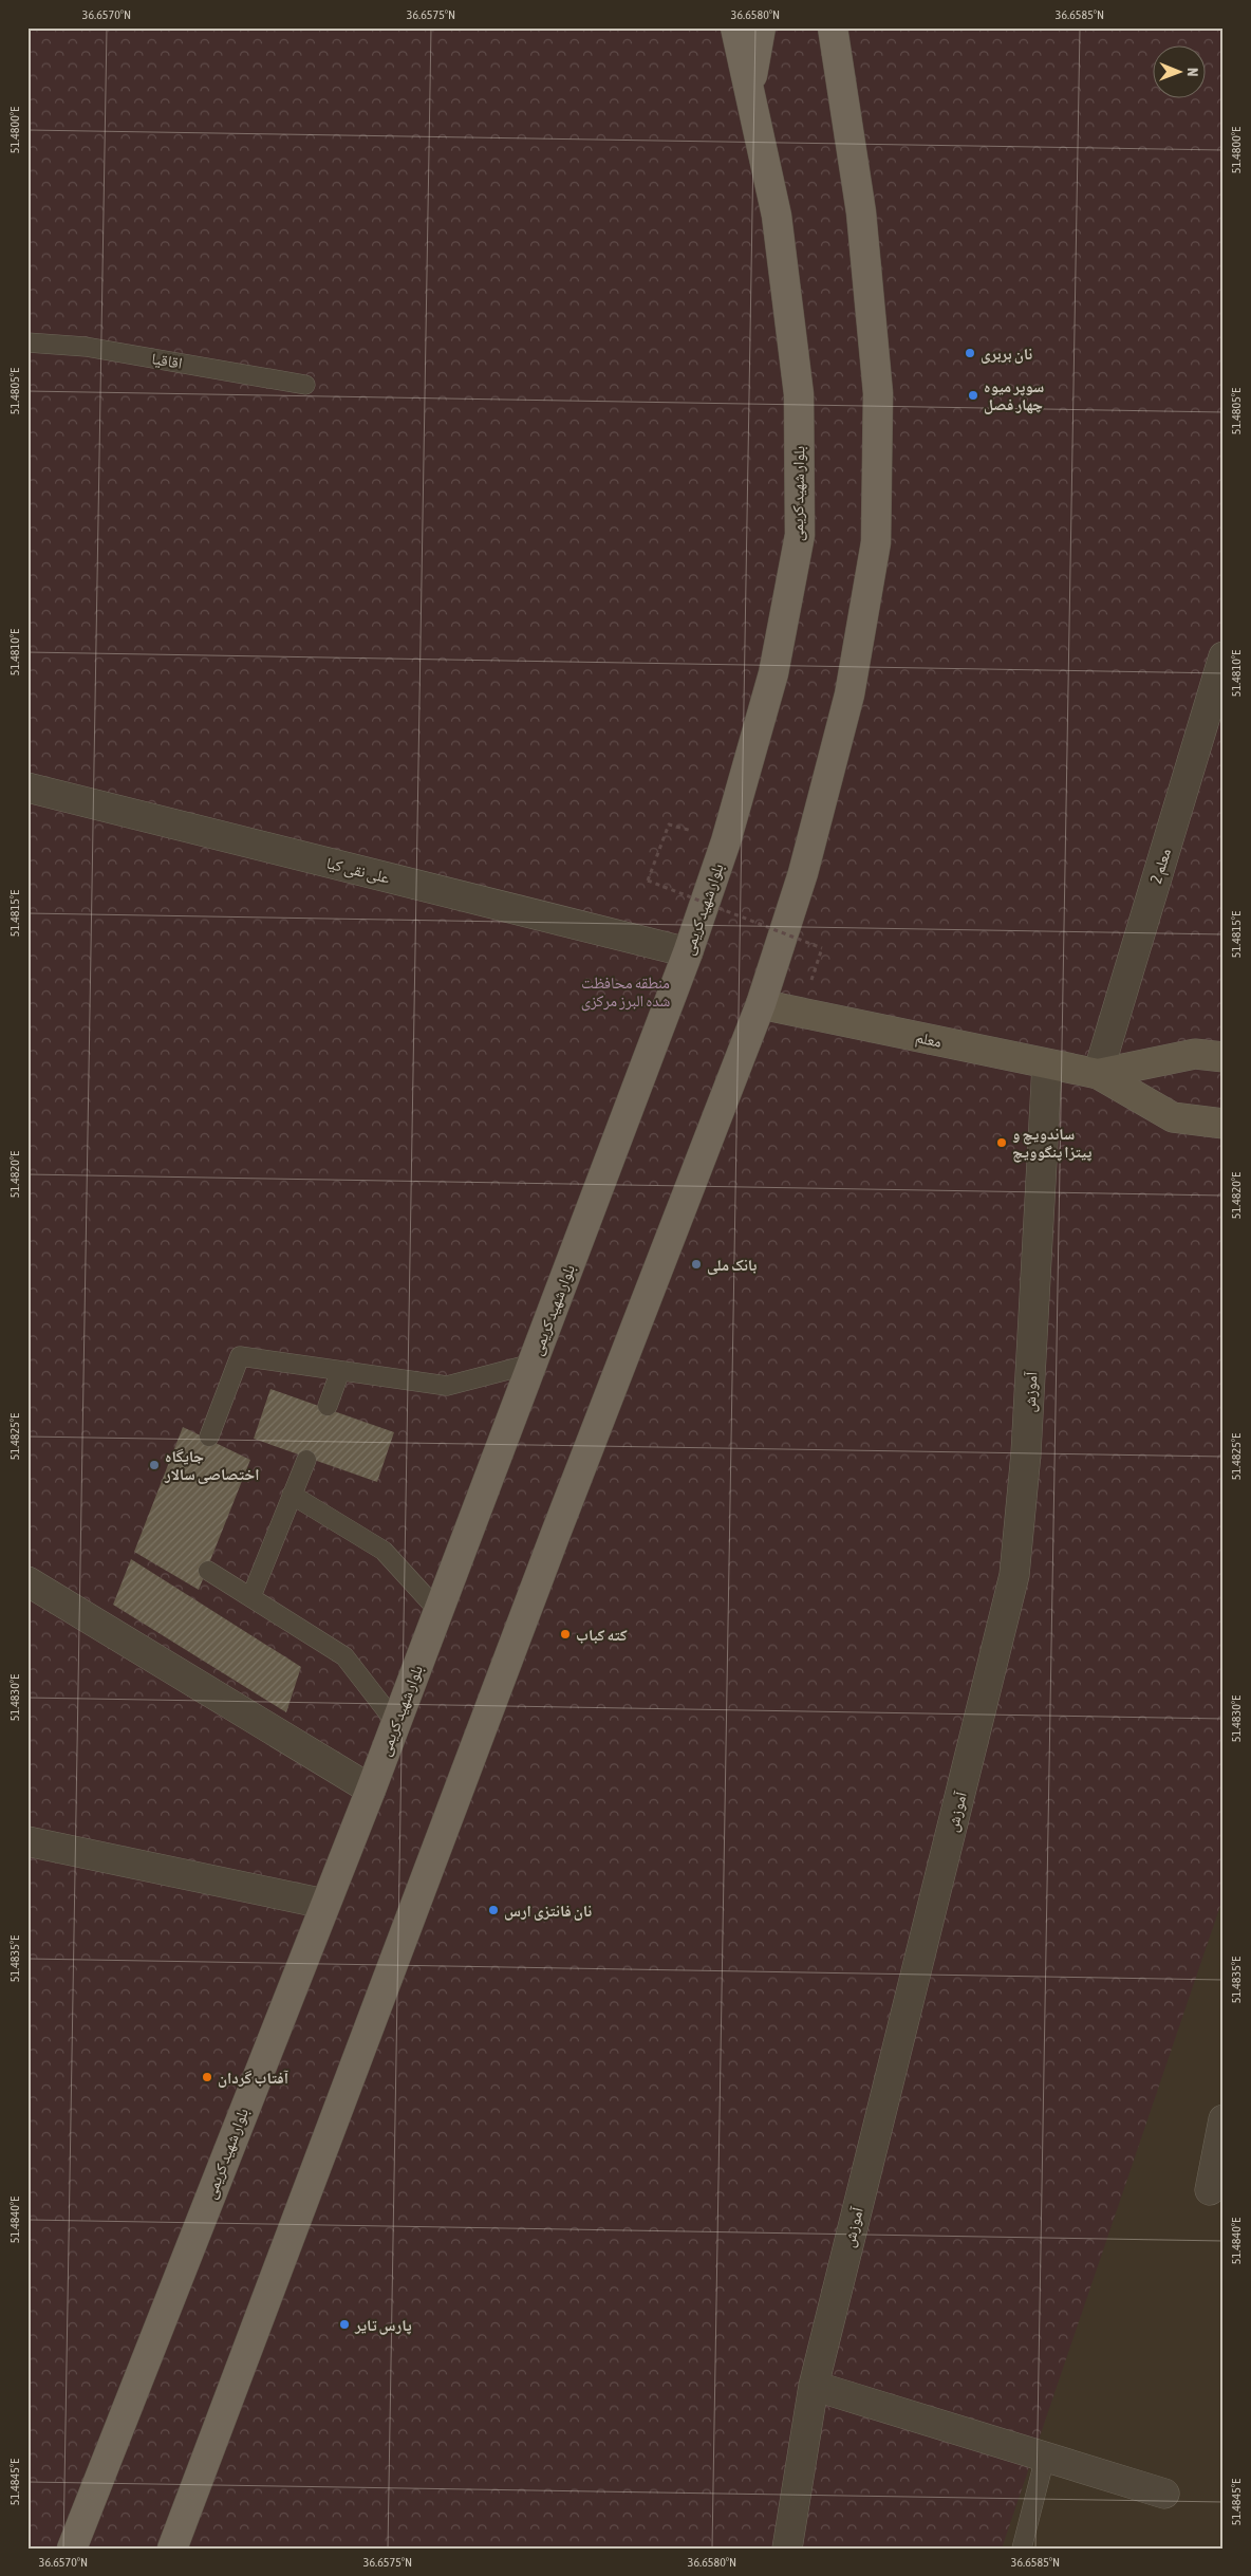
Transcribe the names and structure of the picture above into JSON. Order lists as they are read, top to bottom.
{
  "streets": {
    "main road": ["بلوار شهید کریمی"],
    "street": [
      "معلم 2",
      "علی نقی کیا",
      "معلم",
      "آموزش"
    ],
    "lane": ["اقاقیا"]
  },
  "crossings": [
    ["بلوار شهید کریمی", "علی نقی کیا"],
    ["معلم 2", "معلم"],
    ["معلم", "آموزش"]
  ],
  "parks": ["منطقه محافظت شده البرز مرکزی"],
  "places": [
    "نان بربری",
    "سوپر ميوه چهار فصل",
    "ساندویچ و پیتزا پنگوویچ",
    "بانک ملی",
    "جایگاه اختصاصی سالار",
    "کته کباب",
    "نان فانتزی ارس",
    "آفتاب گردان",
    "پارس تایر"
  ],
  "north": "right",
  "coordinates": [
    "36.6570°N",
    "36.6575°N",
    "36.6580°N",
    "36.6585°N",
    "51.4800°E",
    "51.4805°E",
    "51.4810°E",
    "51.4815°E",
    "51.4820°E",
    "51.4825°E",
    "51.4830°E",
    "51.4835°E",
    "51.4840°E",
    "51.4845°E"
  ]
}
